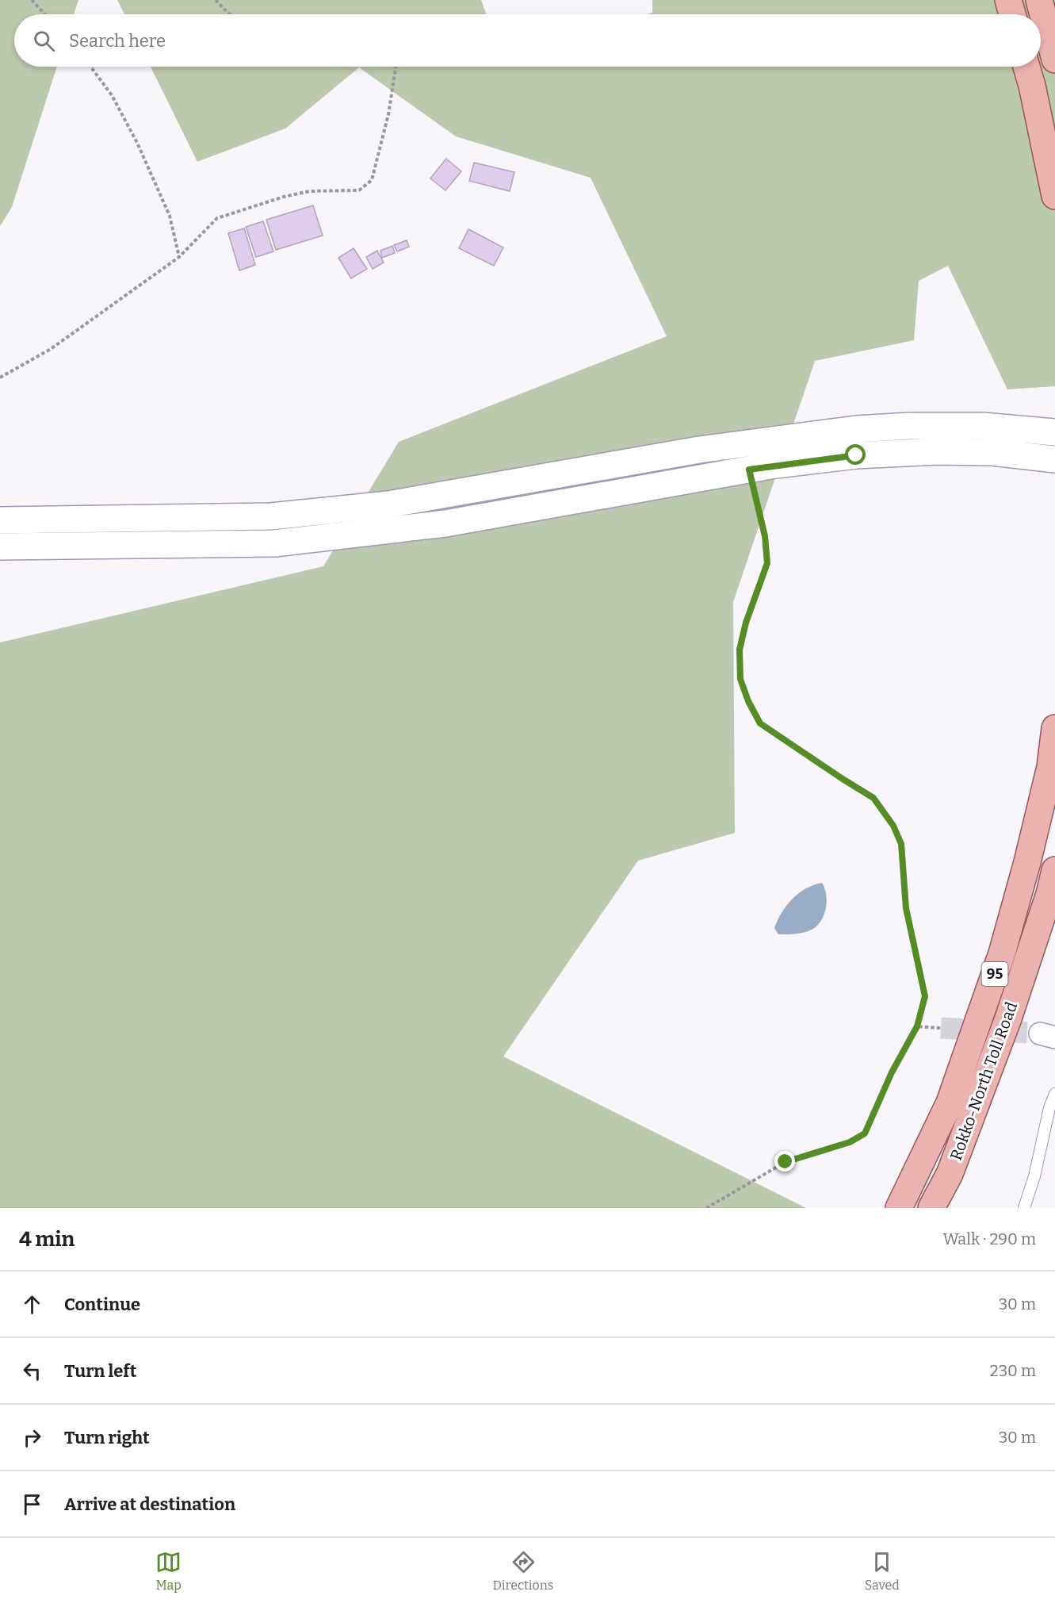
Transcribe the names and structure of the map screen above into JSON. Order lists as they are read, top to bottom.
{
  "streets": {
    "main road": ["95", "Rokko-North Toll Road"]
  },
  "page": {
    "search": "Search here",
    "heading": ["4 min", "Walk · 290 m"],
    "list": [
      ["Continue", "30 m"],
      ["Turn left", "230 m"],
      ["Turn right", "30 m"],
      "Arrive at destination"
    ],
    "nav": ["Map", "Directions", "Saved"]
  }
}
